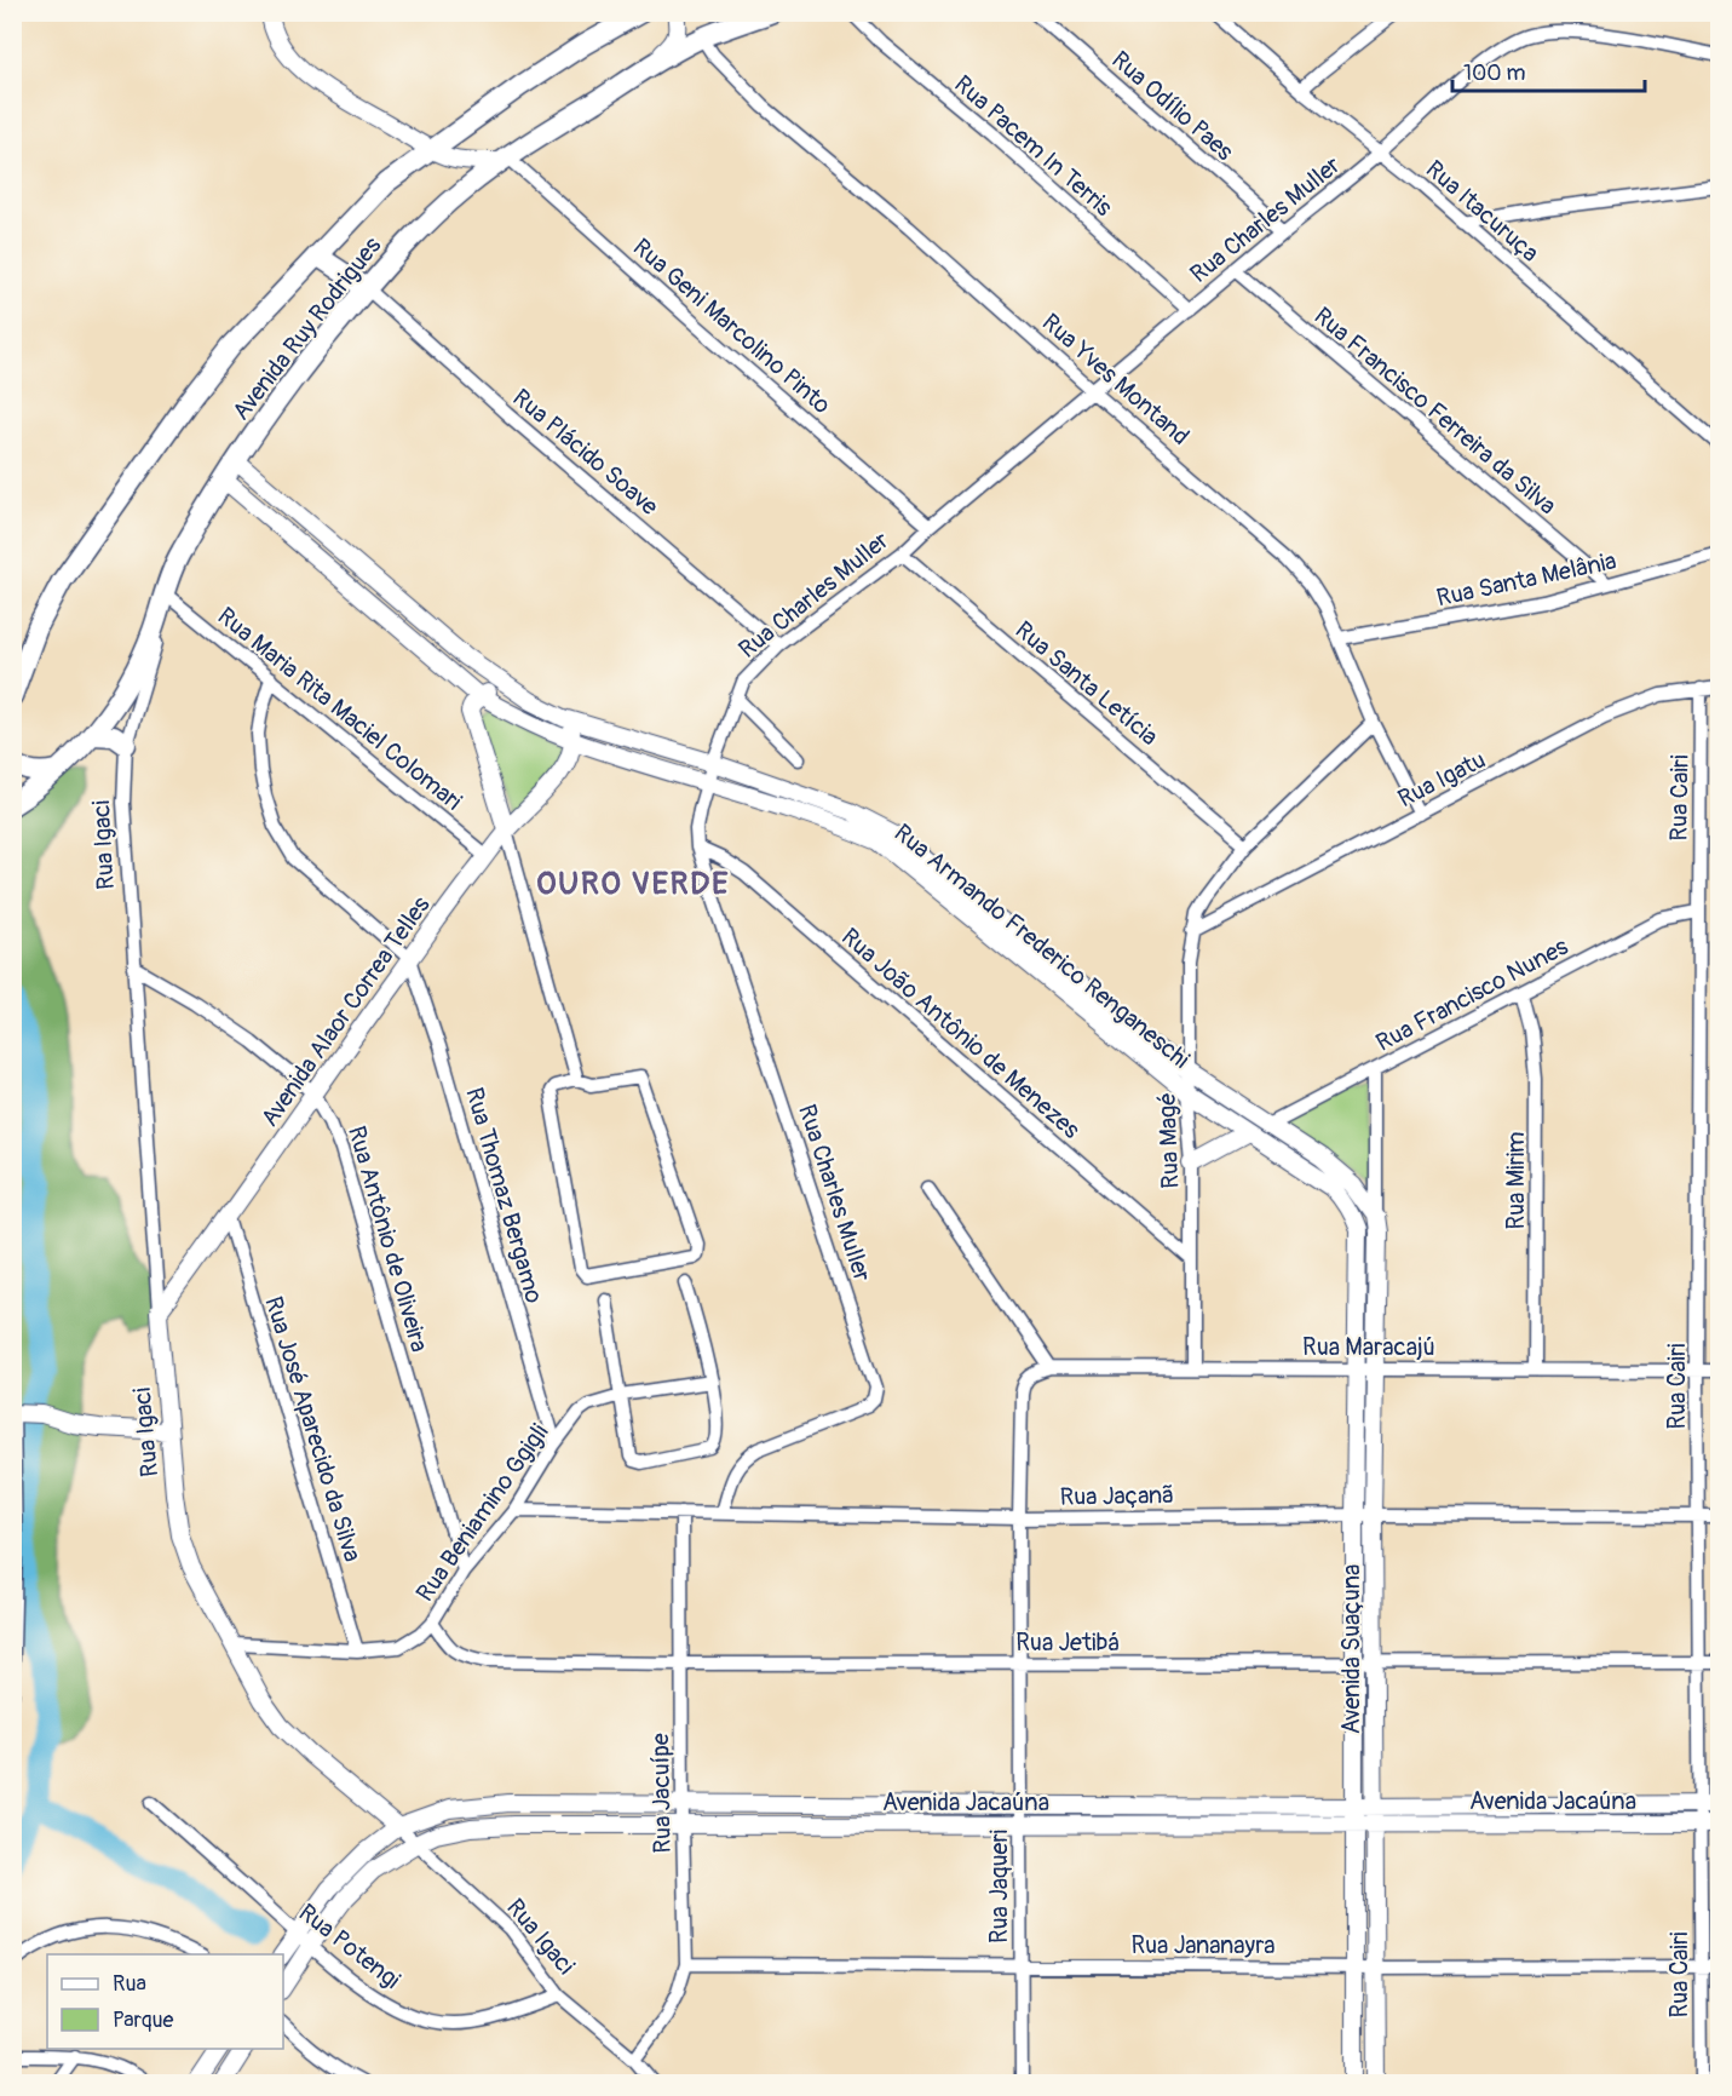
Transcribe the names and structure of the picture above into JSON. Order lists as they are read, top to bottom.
{
  "streets": {
    "main road": [
      "Avenida Ruy Rodrigues",
      "Rua Igaci",
      "Rua Armando Frederico Renganeschi",
      "Avenida Alaor Correa Telles",
      "Avenida Suaçuna",
      "Avenida Jacaúna"
    ],
    "street": [
      "Rua Odílio Paes",
      "Rua Pacem In Terris",
      "Rua Itacuruça",
      "Rua Charles Muller",
      "Rua Geni Marcolino Pinto",
      "Rua Yves Montand",
      "Rua Francisco Ferreira da Silva",
      "Rua Plácido Soave",
      "Rua Santa Melânia",
      "Rua Santa Letícia",
      "Rua Maria Rita Maciel Colomari",
      "Rua Igatu",
      "Rua Cairi",
      "Rua Francisco Nunes",
      "Rua João Antônio de Menezes",
      "Rua Magé",
      "Rua Mirim",
      "Rua Thomaz Bergamo",
      "Rua Antônio de Oliveira",
      "Rua Maracajú",
      "Rua José Aparecido da Silva",
      "Rua Jaçanã",
      "Rua Beniamino Ggigli",
      "Rua Jetibá",
      "Rua Jacuípe",
      "Rua Jaqueri",
      "Rua Jananayra",
      "Rua Potengi"
    ]
  },
  "crossings": [
    ["Rua Odílio Paes", "Rua Charles Muller"],
    ["Rua Pacem In Terris", "Rua Charles Muller"],
    ["Rua Itacuruça", "Rua Charles Muller"],
    ["Rua Charles Muller", "Rua Geni Marcolino Pinto"],
    ["Rua Charles Muller", "Rua Yves Montand"],
    ["Rua Charles Muller", "Rua Francisco Ferreira da Silva"],
    ["Rua Charles Muller", "Rua Plácido Soave"],
    ["Rua Charles Muller", "Rua Santa Letícia"],
    ["Rua Charles Muller", "Rua Armando Frederico Renganeschi"],
    ["Rua Charles Muller", "Rua João Antônio de Menezes"],
    ["Rua Charles Muller", "Rua Jaçanã"],
    ["Rua Geni Marcolino Pinto", "Avenida Ruy Rodrigues"],
    ["Avenida Ruy Rodrigues", "Rua Yves Montand"],
    ["Avenida Ruy Rodrigues", "Rua Plácido Soave"],
    ["Avenida Ruy Rodrigues", "Rua Maria Rita Maciel Colomari"],
    ["Avenida Ruy Rodrigues", "Rua Igaci"],
    ["Avenida Ruy Rodrigues", "Rua Armando Frederico Renganeschi"],
    ["Rua Yves Montand", "Rua Santa Melânia"],
    ["Rua Yves Montand", "Rua Igatu"],
    ["Rua Yves Montand", "Rua Magé"],
    ["Rua Francisco Ferreira da Silva", "Rua Santa Melânia"],
    ["Rua Santa Letícia", "Rua Magé"],
    ["Rua Maria Rita Maciel Colomari", "Rua Igaci"],
    ["Rua Maria Rita Maciel Colomari", "Avenida Alaor Correa Telles"],
    ["Rua Igatu", "Rua Cairi"],
    ["Rua Igatu", "Rua Magé"],
    ["Rua Cairi", "Rua Francisco Nunes"],
    ["Rua Cairi", "Rua Maracajú"],
    ["Rua Cairi", "Rua Jaçanã"],
    ["Rua Cairi", "Rua Jetibá"],
    ["Rua Cairi", "Avenida Jacaúna"],
    ["Rua Cairi", "Rua Jananayra"],
    ["Rua Igaci", "Avenida Alaor Correa Telles"],
    ["Rua Igaci", "Rua Antônio de Oliveira"],
    ["Rua Igaci", "Rua Beniamino Ggigli"],
    ["Rua Igaci", "Rua Jacuípe"],
    ["Rua Igaci", "Avenida Jacaúna"],
    ["Rua Igaci", "Rua Potengi"],
    ["Rua Armando Frederico Renganeschi", "Rua Francisco Nunes"],
    ["Rua Armando Frederico Renganeschi", "Avenida Alaor Correa Telles"],
    ["Rua Armando Frederico Renganeschi", "Rua Magé"],
    ["Rua Armando Frederico Renganeschi", "Avenida Suaçuna"],
    ["Rua Francisco Nunes", "Rua Mirim"],
    ["Avenida Alaor Correa Telles", "Rua Thomaz Bergamo"],
    ["Avenida Alaor Correa Telles", "Rua Antônio de Oliveira"],
    ["Avenida Alaor Correa Telles", "Rua José Aparecido da Silva"],
    ["Rua João Antônio de Menezes", "Rua Magé"],
    ["Rua Magé", "Rua Maracajú"],
    ["Rua Mirim", "Rua Maracajú"],
    ["Rua Thomaz Bergamo", "Rua Beniamino Ggigli"],
    ["Rua Antônio de Oliveira", "Rua Beniamino Ggigli"],
    ["Rua Maracajú", "Avenida Suaçuna"],
    ["Rua Maracajú", "Rua Jaqueri"],
    ["Rua José Aparecido da Silva", "Rua Beniamino Ggigli"],
    ["Rua Jaçanã", "Rua Beniamino Ggigli"],
    ["Rua Jaçanã", "Avenida Suaçuna"],
    ["Rua Jaçanã", "Rua Jacuípe"],
    ["Rua Jaçanã", "Rua Jaqueri"],
    ["Rua Beniamino Ggigli", "Rua Jetibá"],
    ["Rua Jetibá", "Avenida Suaçuna"],
    ["Rua Jetibá", "Rua Jacuípe"],
    ["Rua Jetibá", "Rua Jaqueri"],
    ["Avenida Suaçuna", "Avenida Jacaúna"],
    ["Avenida Suaçuna", "Rua Jananayra"],
    ["Rua Jacuípe", "Avenida Jacaúna"],
    ["Rua Jacuípe", "Rua Jananayra"],
    ["Avenida Jacaúna", "Rua Jaqueri"],
    ["Avenida Jacaúna", "Rua Potengi"],
    ["Rua Jaqueri", "Rua Jananayra"]
  ],
  "districts": ["OURO VERDE"],
  "legend": ["Rua", "Parque"],
  "scale_bar": "100 m"
}
